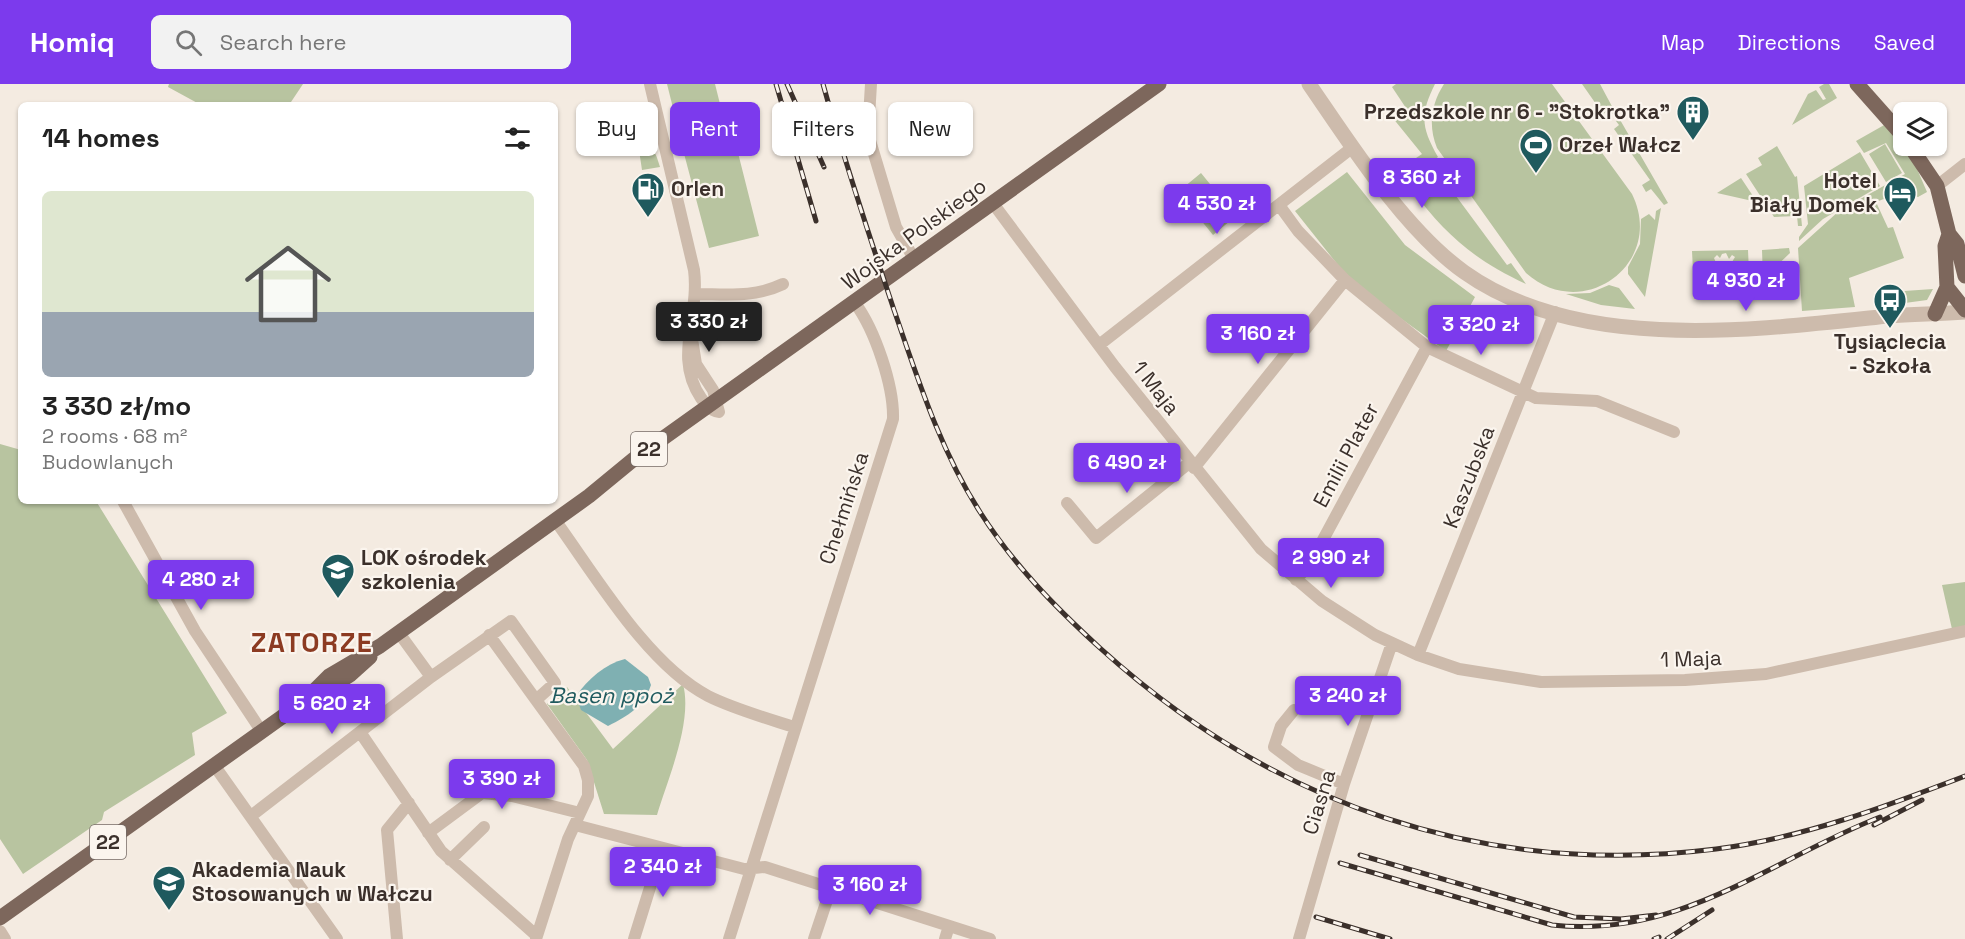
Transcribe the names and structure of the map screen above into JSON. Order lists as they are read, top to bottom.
{
  "streets": {
    "main road": ["Wojska Polskiego", "22"],
    "street": [
      "1 Maja",
      "Emilii Plater",
      "Kaszubska",
      "Chełmińska",
      "Ciasna"
    ]
  },
  "crossings": [
    ["Wojska Polskiego", "1 Maja"],
    ["Wojska Polskiego", "Chełmińska"],
    ["1 Maja", "Emilii Plater"],
    ["1 Maja", "Kaszubska"],
    ["1 Maja", "Ciasna"]
  ],
  "districts": ["ZATORZE"],
  "water": ["Basen ppoż"],
  "places": {
    "building": ["Przedszkole nr 6 - \"Stokrotka\""],
    "sports": ["Orzeł Wałcz"],
    "fuel station": ["Orlen"],
    "hotel": ["Hotel Biały Domek"],
    "bus stop": ["Tysiąclecia - Szkoła"],
    "school or university": ["LOK ośrodek szkolenia", "Akademia Nauk Stosowanych w Wałczu"]
  },
  "page": {
    "header": "Homiq",
    "search": "Search here",
    "nav": ["Map", "Directions", "Saved"],
    "chip": [
      "Buy",
      "Rent",
      "Filters",
      "New"
    ],
    "heading": "14 homes",
    "price": [
      "8 360 zł",
      "4 530 zł",
      "4 930 zł",
      "3 330 zł",
      "3 320 zł",
      "3 160 zł",
      "6 490 zł",
      "2 990 zł",
      "4 280 zł",
      "3 240 zł",
      "5 620 zł",
      "3 390 zł",
      "2 340 zł",
      "3 160 zł"
    ],
    "list": [
      {
        "name": "3 330 zł/mo",
        "note": "2 rooms · 68 m² · Budowlanych"
      }
    ]
  }
}
